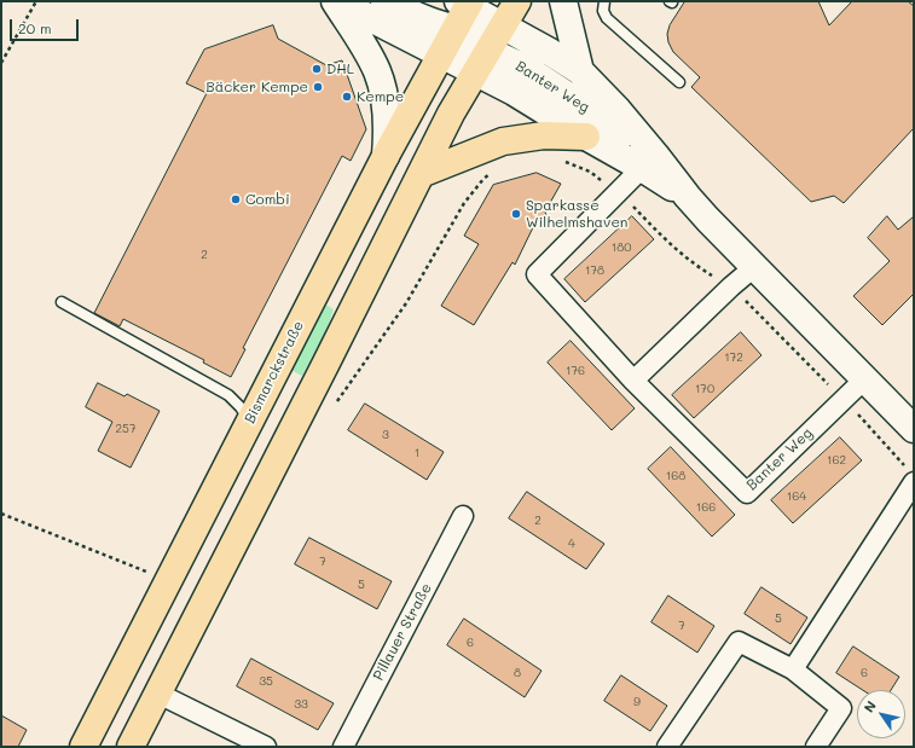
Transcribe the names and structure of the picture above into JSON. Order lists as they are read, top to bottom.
{
  "streets": {
    "main road": ["Banter Weg", "Bismarckstraße"],
    "street": ["Pillauer Straße"]
  },
  "crossings": [
    ["Banter Weg", "Bismarckstraße"]
  ],
  "places": [
    "DHL",
    "Bäcker Kempe",
    "Kempe",
    "Combi",
    "Sparkasse Wilhelmshaven"
  ],
  "house_numbers": [
    "180",
    "2",
    "178",
    "172",
    "176",
    "170",
    "257",
    "3",
    "1",
    "162",
    "168",
    "164",
    "166",
    "2",
    "4",
    "7",
    "5",
    "5",
    "7",
    "6",
    "8",
    "6",
    "35",
    "9",
    "33"
  ],
  "scale_bar": "20 m",
  "north": "top left"
}
